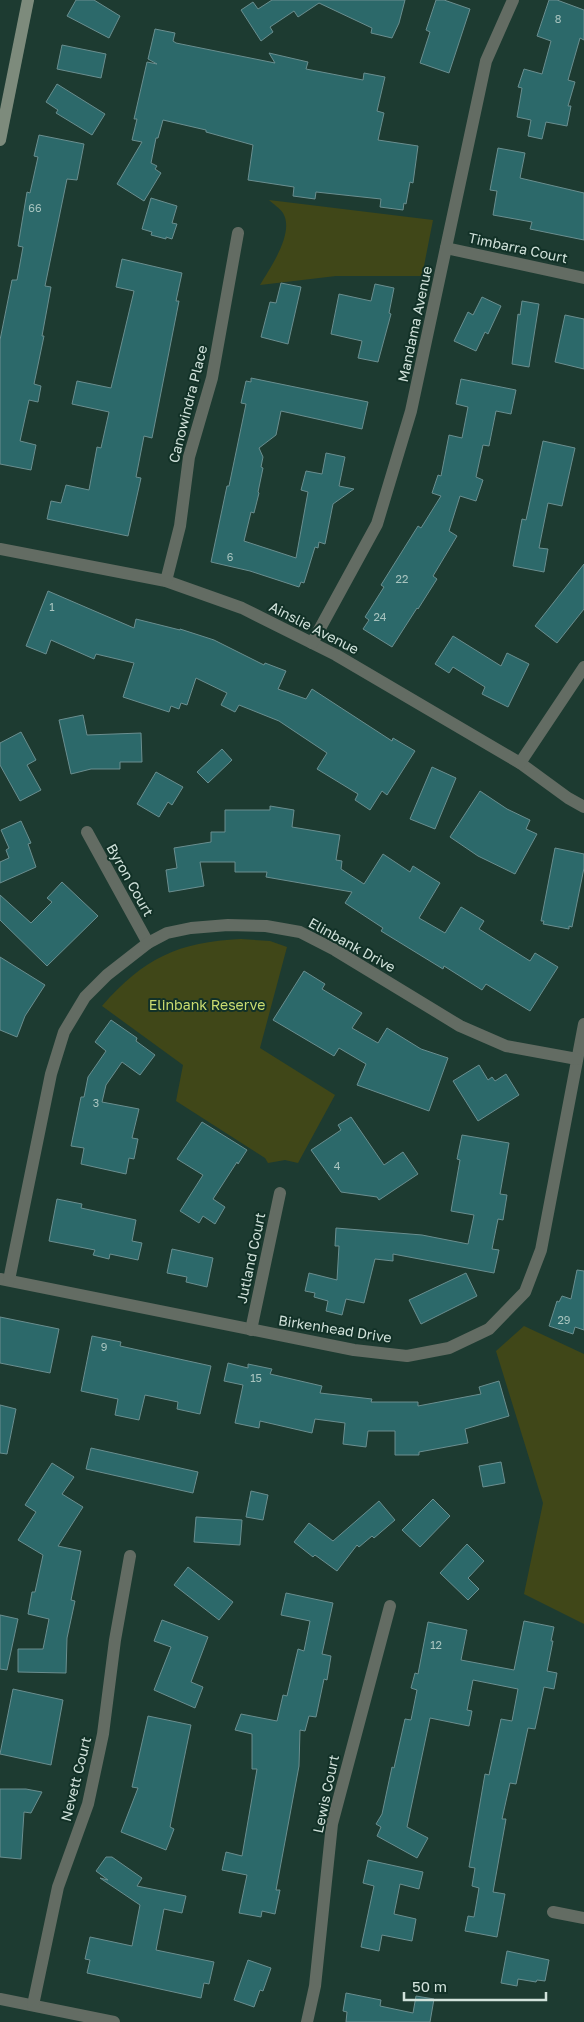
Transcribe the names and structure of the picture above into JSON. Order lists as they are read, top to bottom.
{
  "streets": {
    "street": [
      "Timbarra Court",
      "Mandama Avenue",
      "Canowindra Place",
      "Ainslie Avenue",
      "Byron Court",
      "Elinbank Drive",
      "Jutland Court",
      "Birkenhead Drive",
      "Nevett Court",
      "Lewis Court"
    ]
  },
  "crossings": [
    ["Timbarra Court", "Mandama Avenue"],
    ["Mandama Avenue", "Ainslie Avenue"],
    ["Canowindra Place", "Ainslie Avenue"],
    ["Byron Court", "Elinbank Drive"],
    ["Elinbank Drive", "Birkenhead Drive"],
    ["Jutland Court", "Birkenhead Drive"]
  ],
  "parks": ["Elinbank Reserve"],
  "house_numbers": [
    "8",
    "66",
    "6",
    "22",
    "1",
    "24",
    "3",
    "4",
    "29",
    "9",
    "15",
    "12"
  ],
  "scale_bar": "50 m"
}
